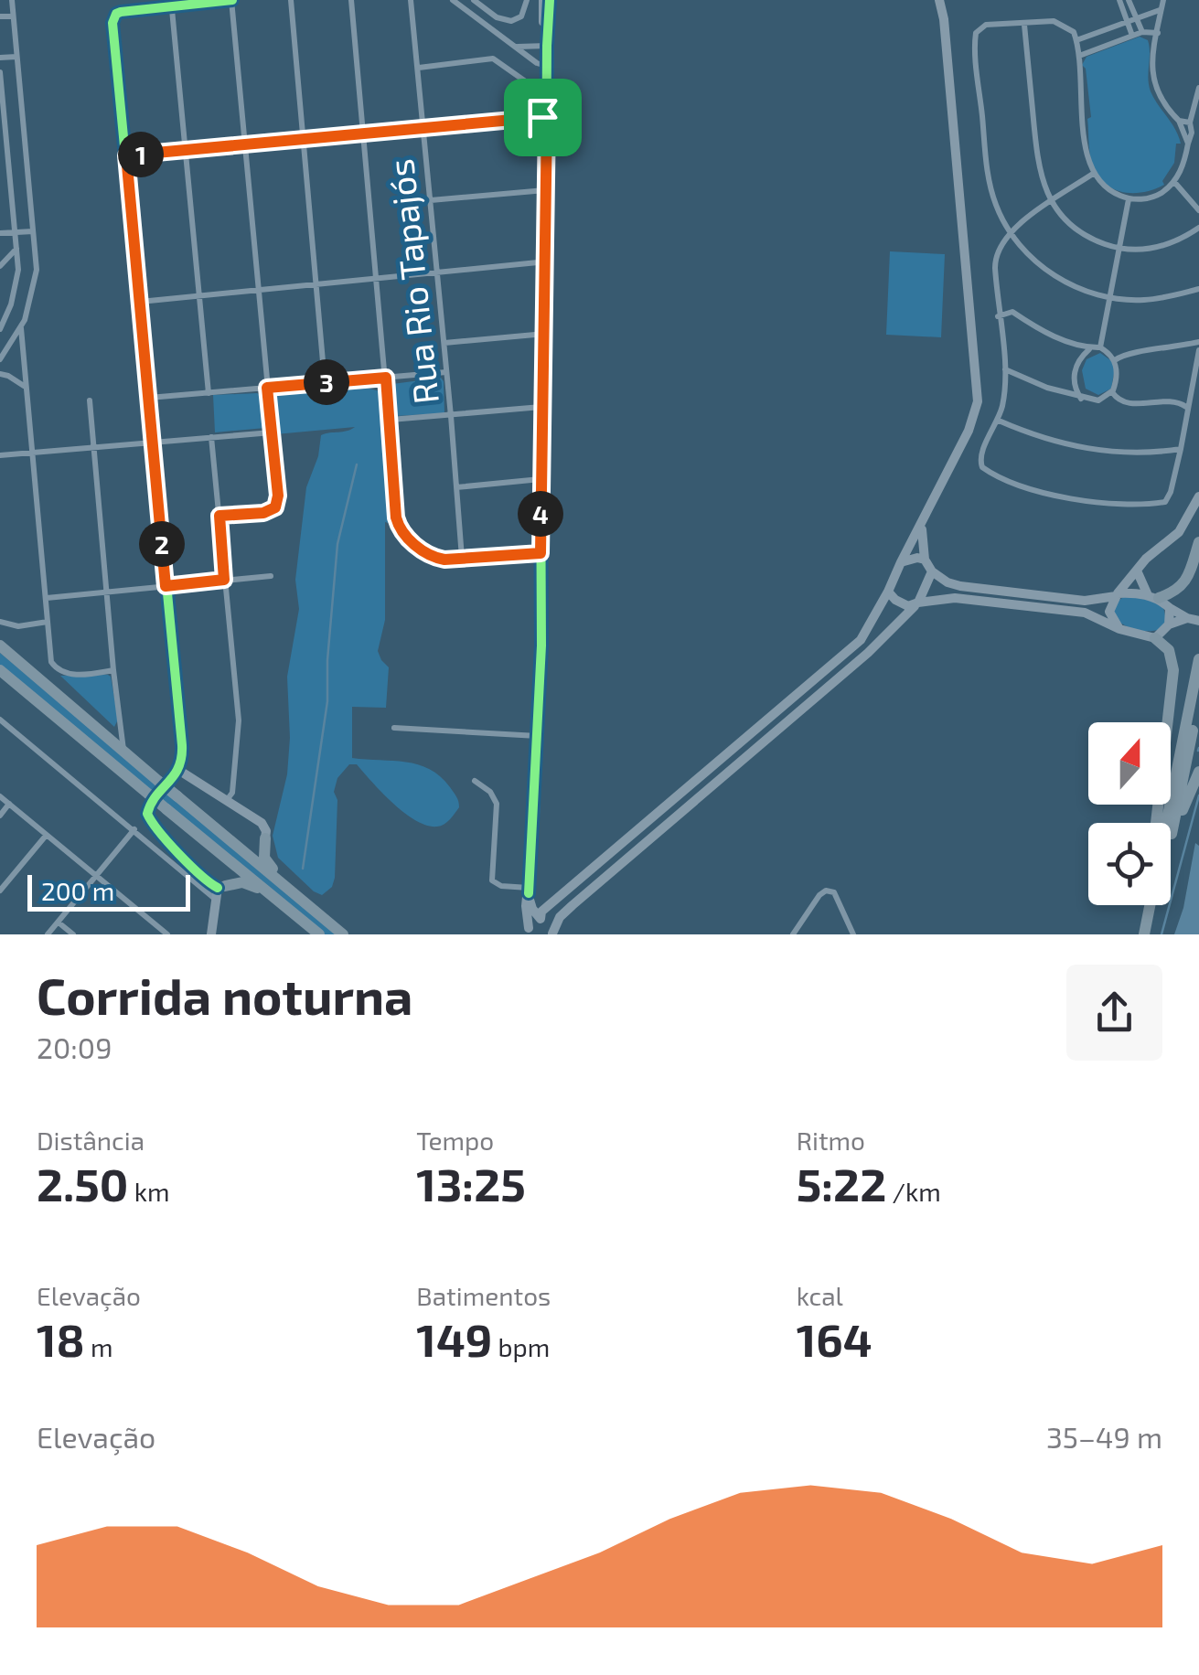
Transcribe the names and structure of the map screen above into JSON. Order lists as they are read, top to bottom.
{
  "streets": {
    "street": ["Rua Rio Tapajós"]
  },
  "scale_bar": "200 m",
  "north": "top",
  "page": {
    "pins": [
      "1",
      "3",
      "4",
      "2"
    ],
    "scale": "200 m",
    "heading": ["Corrida noturna", "20:09"],
    "stats": [
      ["Distância", "2.50 km"],
      ["Tempo", "13:25"],
      ["Ritmo", "5:22 /km"],
      ["Elevação", "18 m"],
      ["Batimentos", "149 bpm"],
      ["kcal", "164"]
    ],
    "chart": ["Elevação", "35–49 m"]
  }
}
